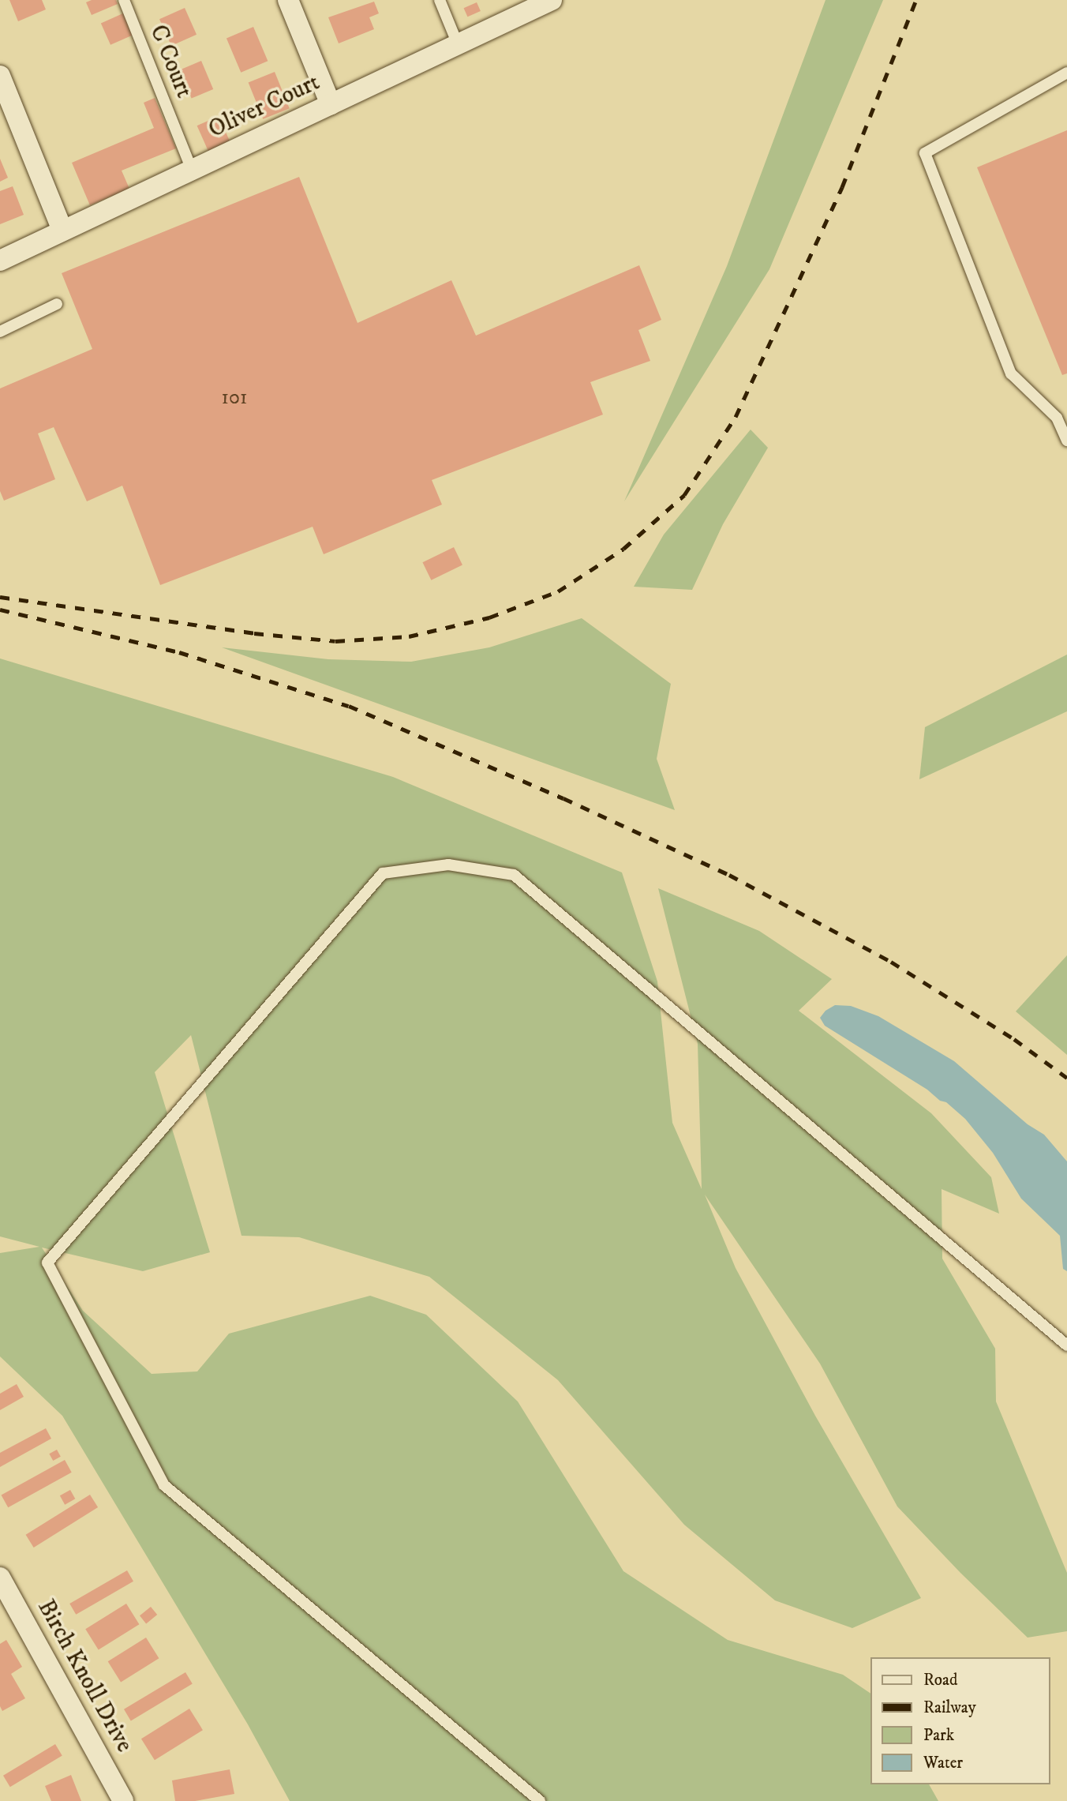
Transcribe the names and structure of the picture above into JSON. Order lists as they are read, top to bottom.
{
  "streets": {
    "street": ["Oliver Court", "Birch Knoll Drive"],
    "lane": ["C Court"]
  },
  "crossings": [
    ["C Court", "Oliver Court"]
  ],
  "house_numbers": ["101"],
  "legend": [
    "Road",
    "Railway",
    "Park",
    "Water"
  ]
}
